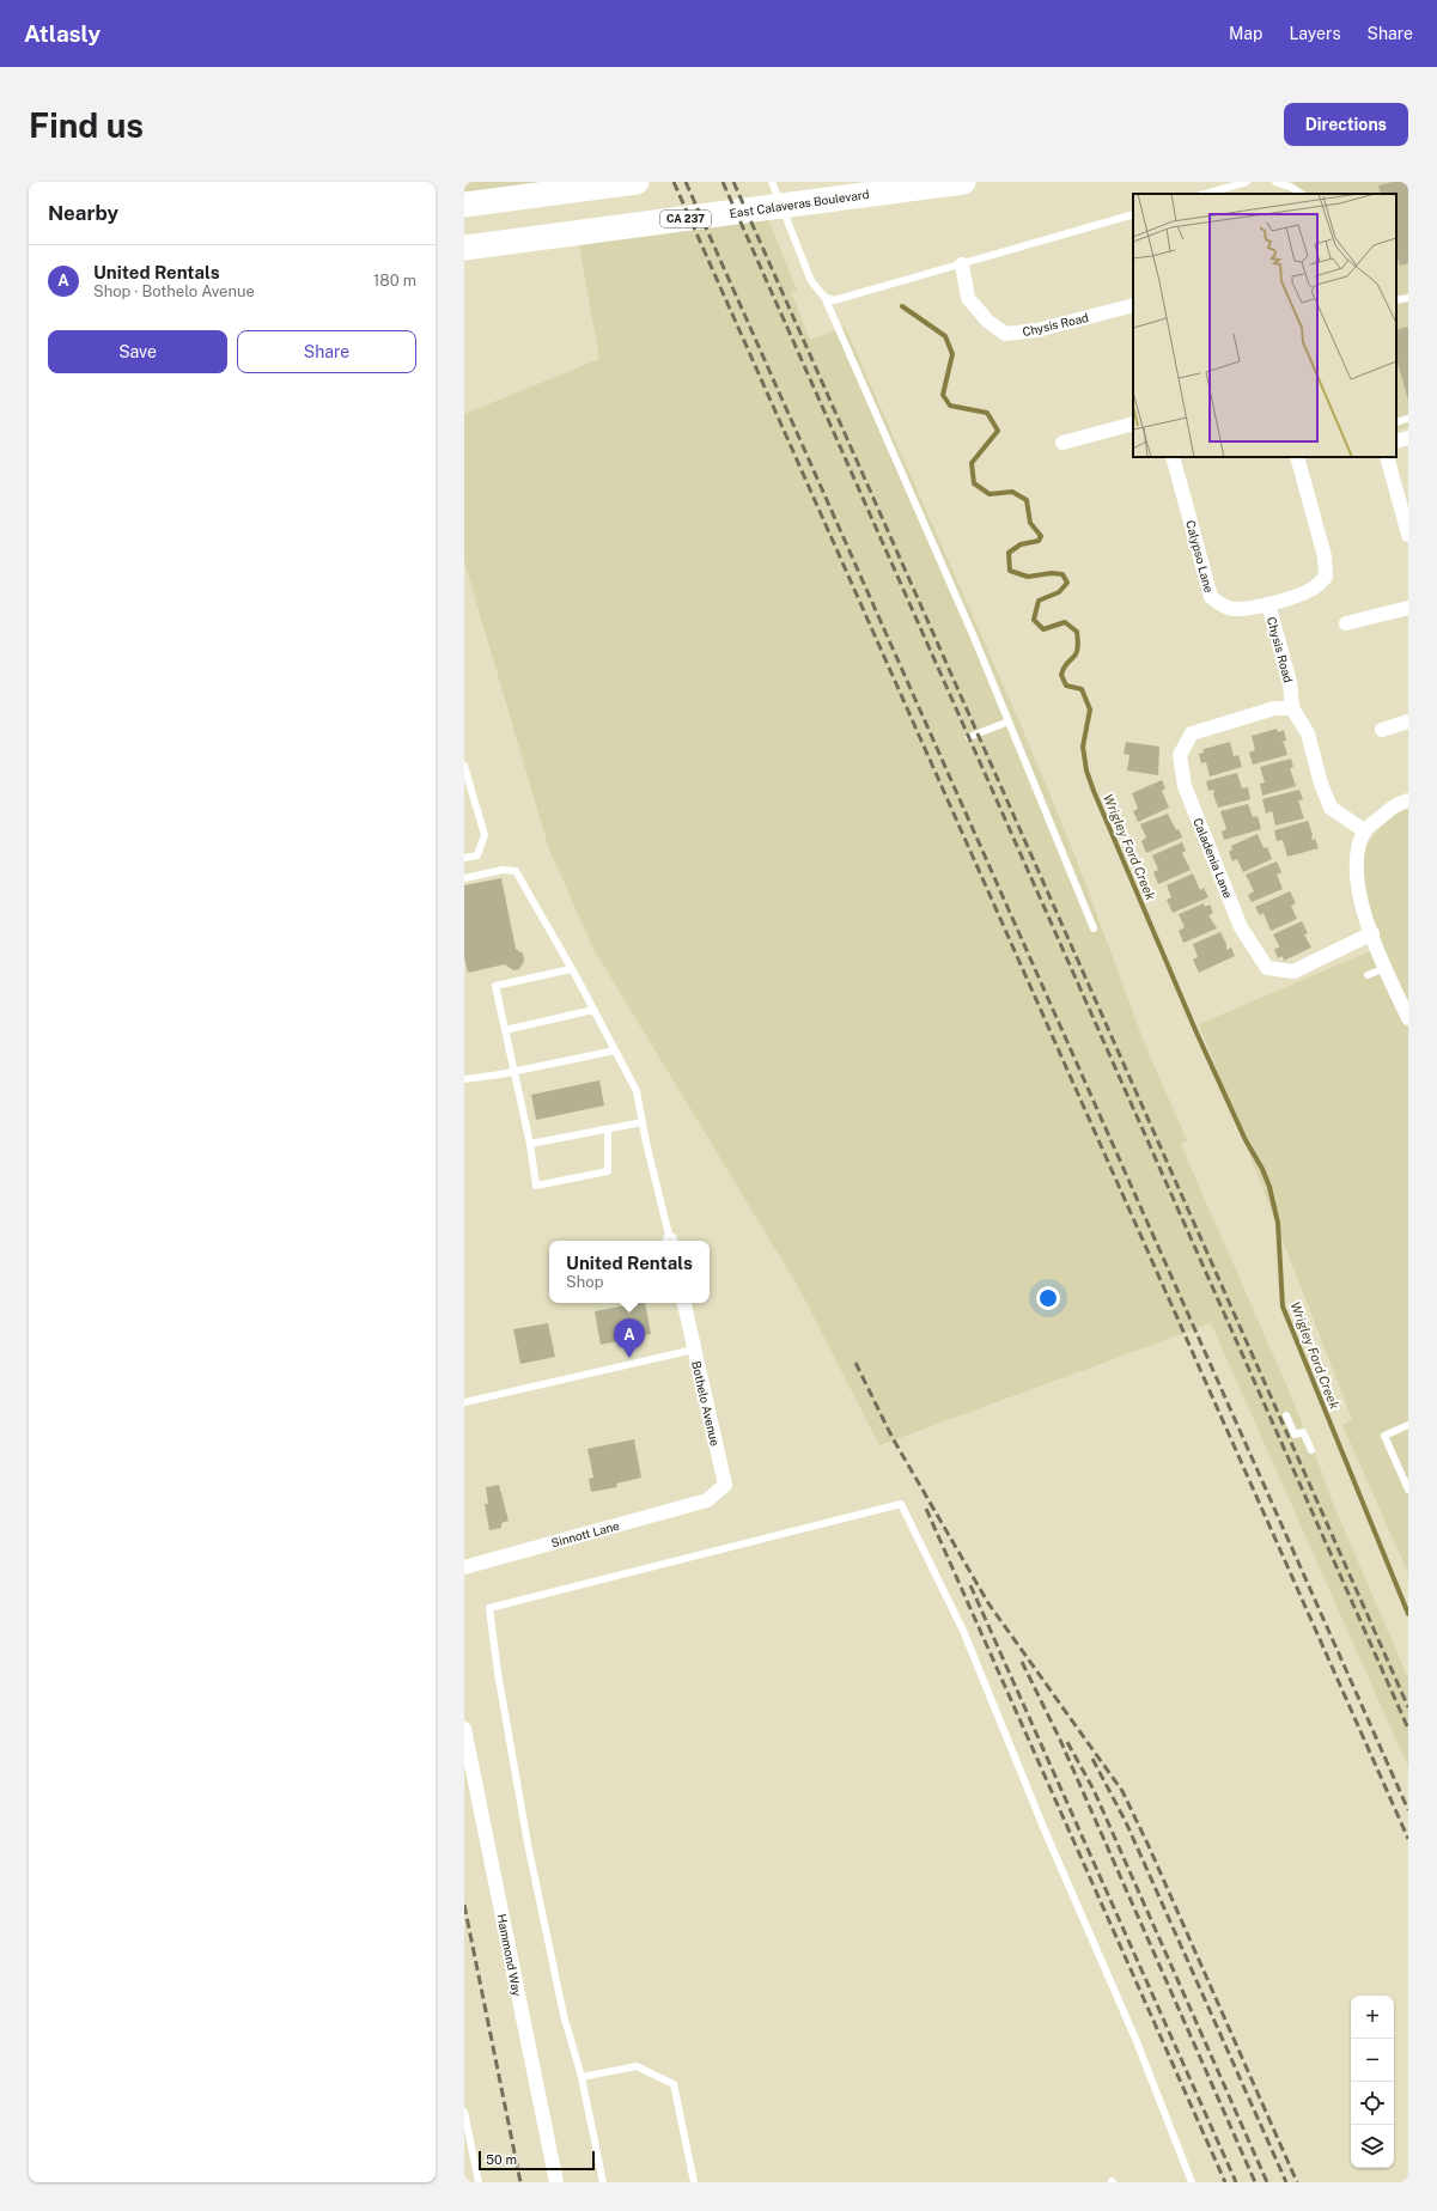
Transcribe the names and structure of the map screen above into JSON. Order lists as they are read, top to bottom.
{
  "streets": {
    "highway": ["East Calaveras Boulevard", "CA 237"],
    "street": [
      "Chysis Road",
      "Calypso Lane",
      "Caladenia Lane",
      "Bothelo Avenue",
      "Sinnott Lane",
      "Hammond Way"
    ]
  },
  "crossings": [
    ["Chysis Road", "Calypso Lane"],
    ["Chysis Road", "Caladenia Lane"],
    ["Bothelo Avenue", "Sinnott Lane"]
  ],
  "water": ["Wrigley Ford Creek"],
  "scale_bar": "50 m",
  "page": {
    "header": "Atlasly",
    "nav": ["Map", "Layers", "Share"],
    "buttons": [
      "Directions",
      ["Save", "Share"]
    ],
    "title": "Find us",
    "heading": "Nearby",
    "list": [
      {
        "mark": "A",
        "name": "United Rentals",
        "note": "Shop · Bothelo Avenue",
        "value": "180 m"
      }
    ],
    "popup": ["United Rentals", "Shop"],
    "pins": "A",
    "map_buttons": ["+", "−"],
    "scale": "50 m"
  }
}
